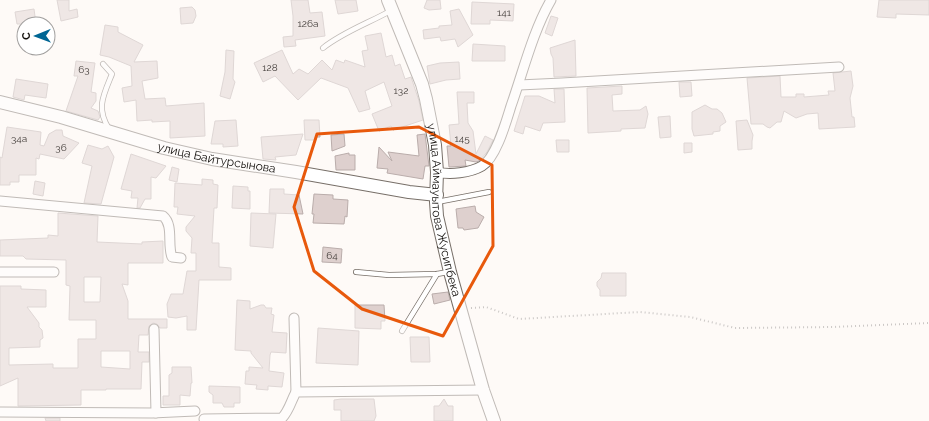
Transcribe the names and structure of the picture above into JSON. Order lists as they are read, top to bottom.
{
  "streets": {
    "street": ["улица Байтурсынова", "улица Аймауытова Жусипбека"]
  },
  "crossings": [
    ["улица Байтурсынова", "улица Аймауытова Жусипбека"]
  ],
  "house_numbers": [
    "141",
    "126а",
    "128",
    "63",
    "132",
    "34а",
    "145",
    "36",
    "64"
  ],
  "north": "left"
}
